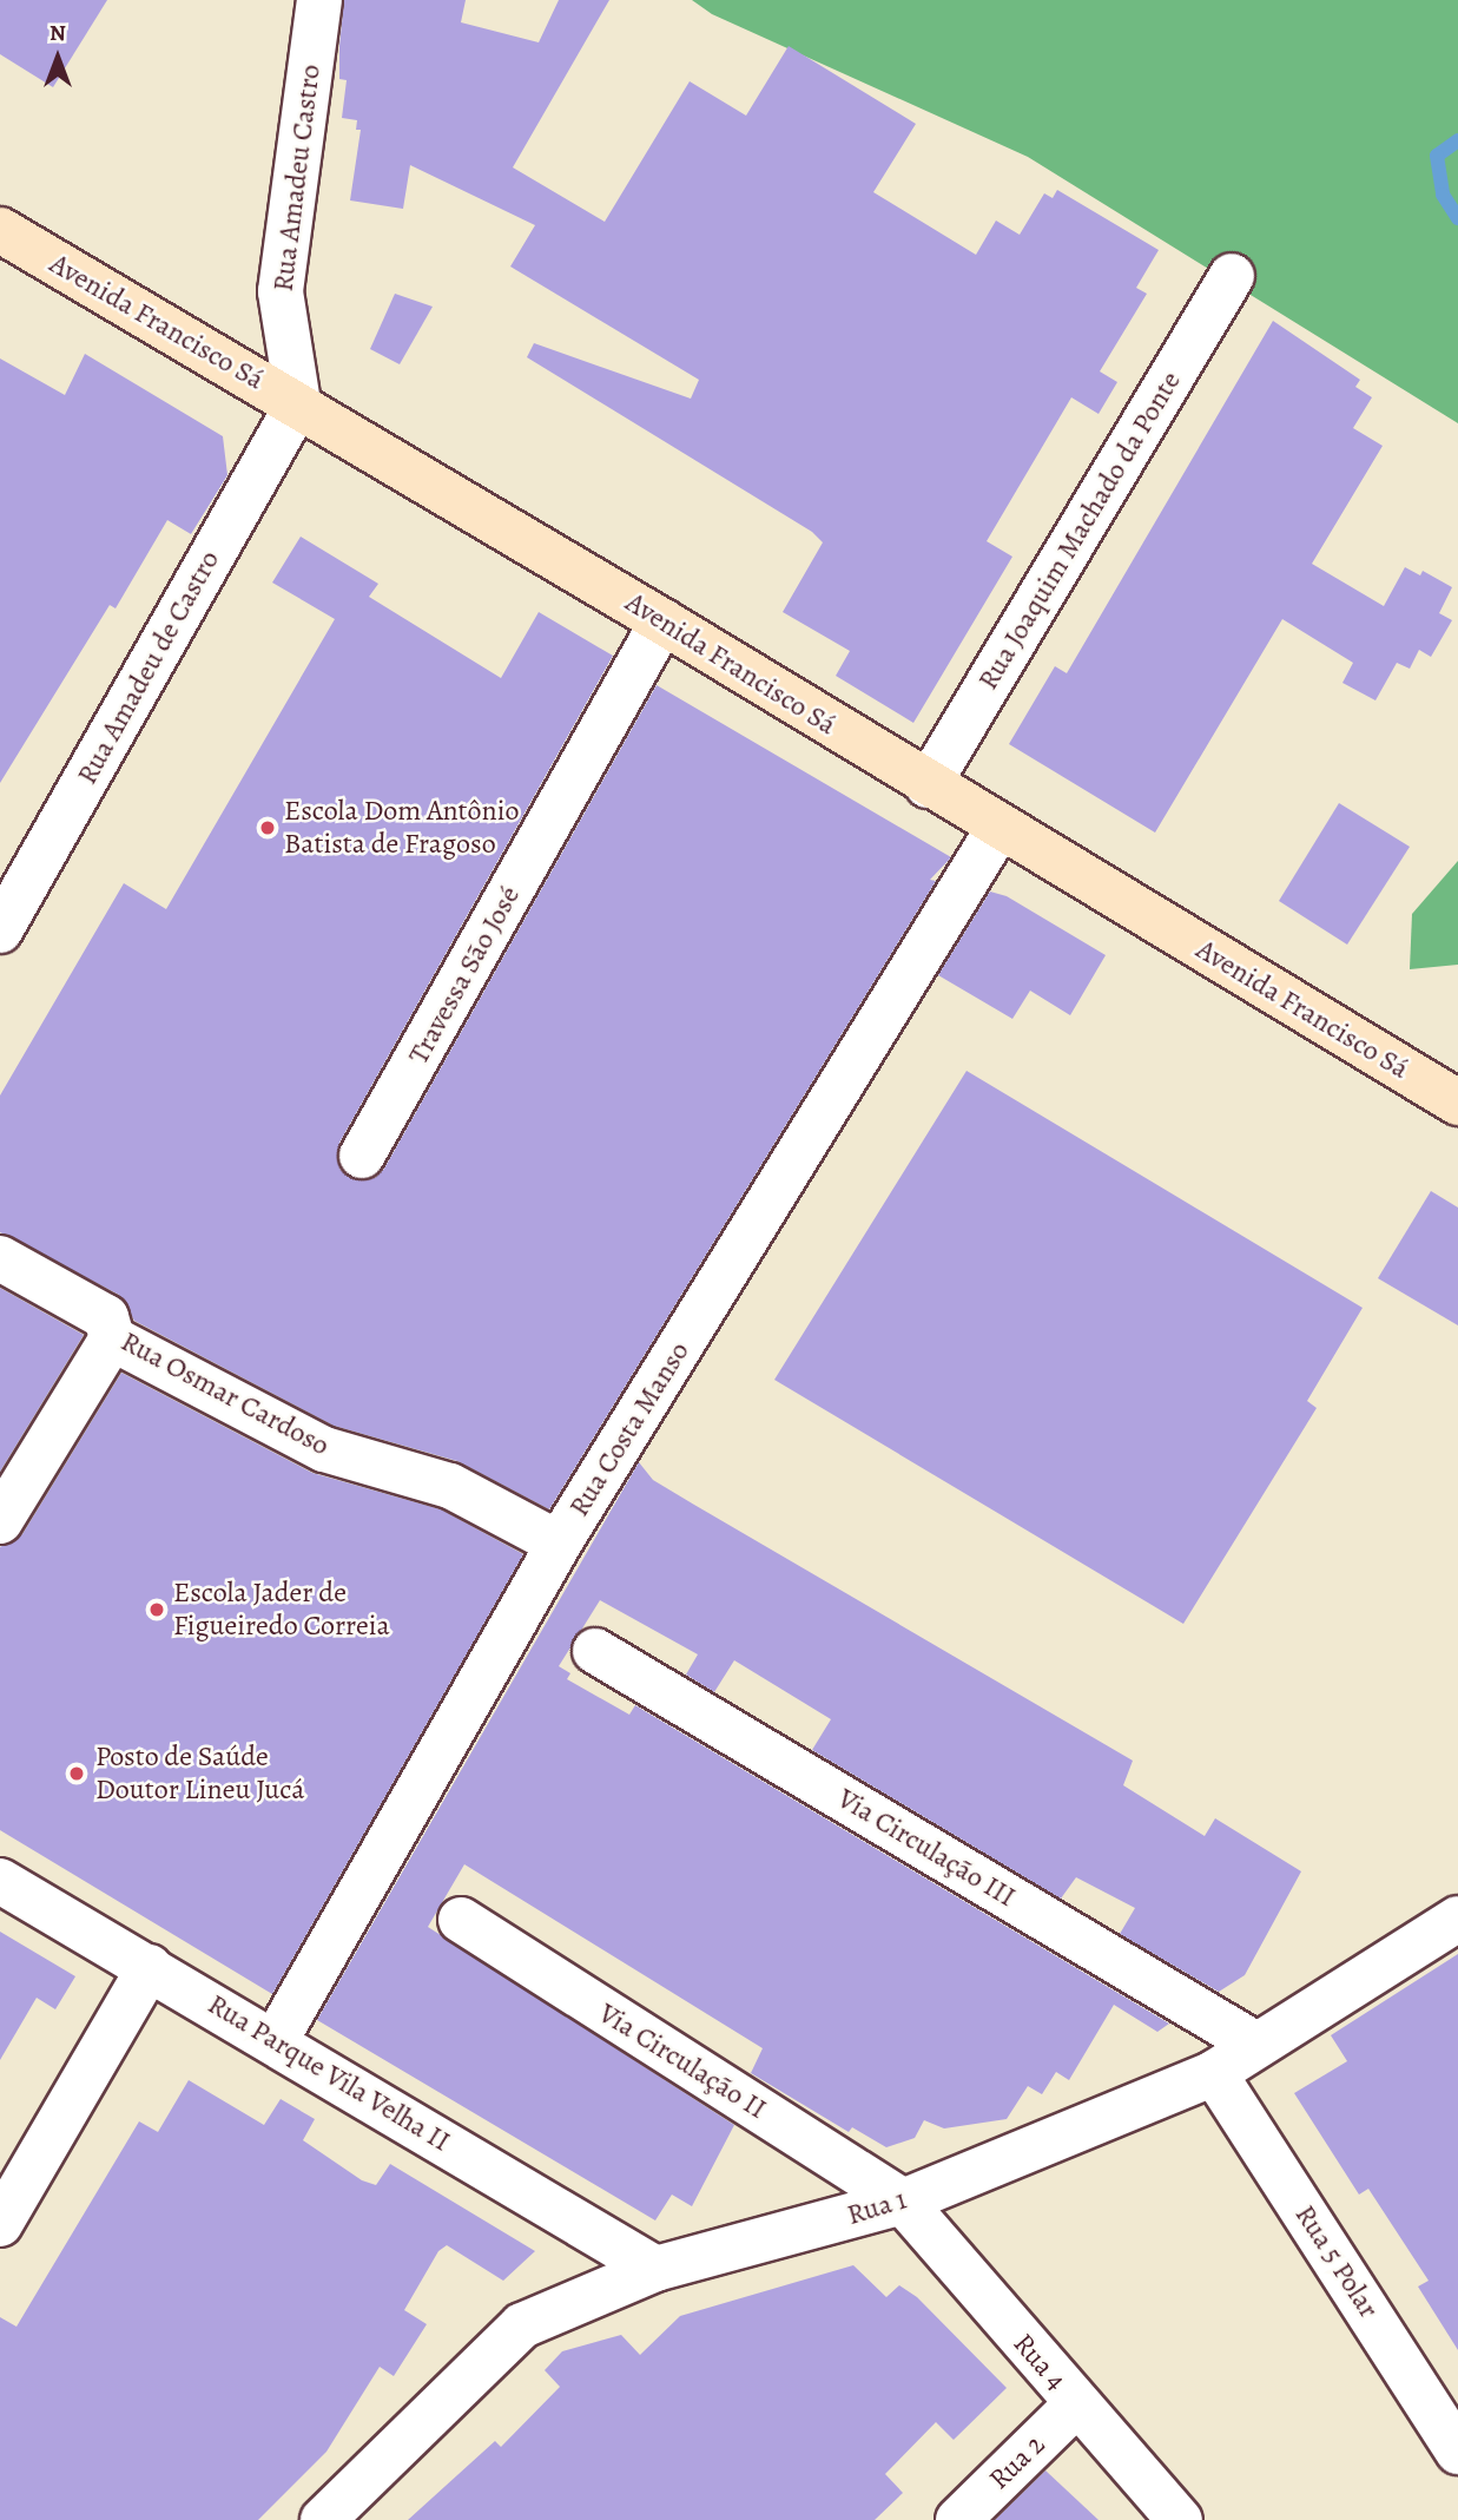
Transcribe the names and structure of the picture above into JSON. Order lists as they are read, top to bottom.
{
  "streets": {
    "main road": ["Avenida Francisco Sá"],
    "street": [
      "Rua Amadeu Castro",
      "Rua Joaquim Machado da Ponte",
      "Rua Amadeu de Castro",
      "Travessa São José",
      "Rua Osmar Cardoso",
      "Rua Costa Manso",
      "Via Circulação III",
      "Via Circulação II",
      "Rua Parque Vila Velha II",
      "Rua 1",
      "Rua 5 Polar",
      "Rua 4",
      "Rua 2"
    ]
  },
  "crossings": [
    ["Rua Amadeu Castro", "Avenida Francisco Sá"],
    ["Rua Amadeu Castro", "Rua Amadeu de Castro"],
    ["Avenida Francisco Sá", "Rua Joaquim Machado da Ponte"],
    ["Avenida Francisco Sá", "Rua Amadeu de Castro"],
    ["Avenida Francisco Sá", "Travessa São José"],
    ["Avenida Francisco Sá", "Rua Costa Manso"],
    ["Rua Osmar Cardoso", "Rua Costa Manso"],
    ["Rua Costa Manso", "Rua Parque Vila Velha II"],
    ["Via Circulação III", "Rua 1"],
    ["Via Circulação II", "Rua 1"],
    ["Via Circulação II", "Rua 4"],
    ["Rua Parque Vila Velha II", "Rua 1"],
    ["Rua 1", "Rua 5 Polar"],
    ["Rua 1", "Rua 4"],
    ["Rua 4", "Rua 2"]
  ],
  "places": ["Escola Dom Antônio Batista de Fragoso", "Escola Jader de Figueiredo Correia", "Posto de Saúde Doutor Lineu Jucá"],
  "north": "top"
}
